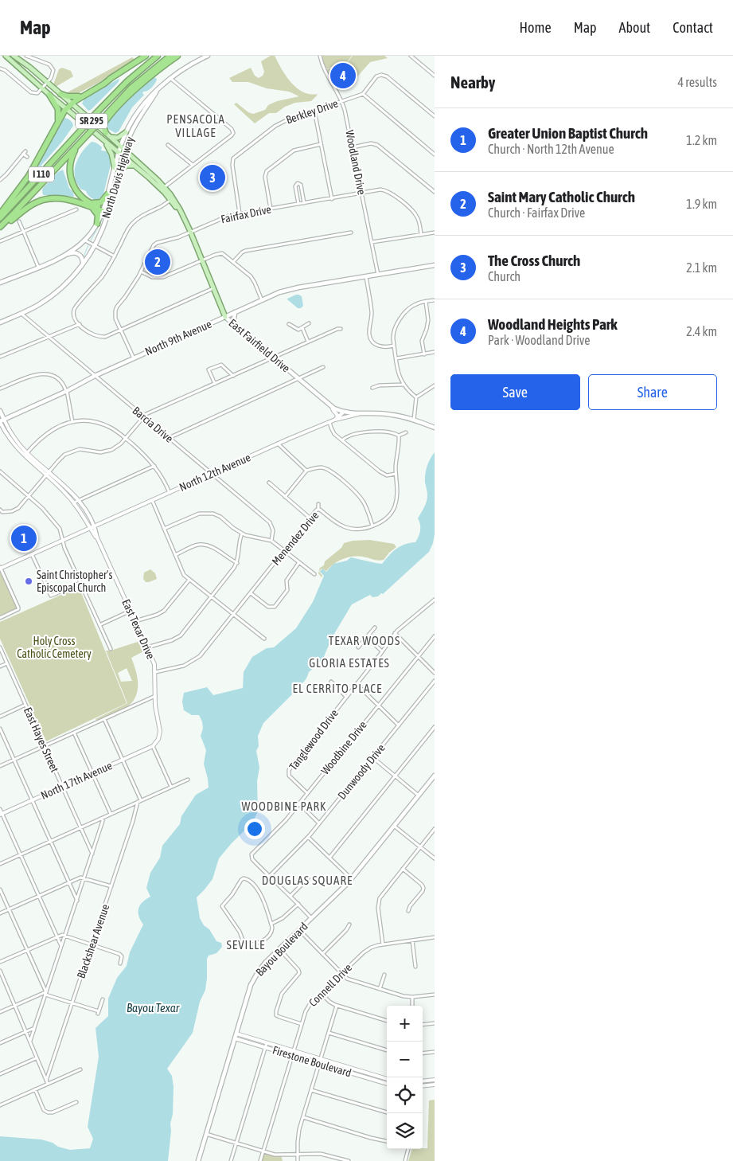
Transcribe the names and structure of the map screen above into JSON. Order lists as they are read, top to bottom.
{
  "streets": {
    "highway": ["I 110"],
    "main road": [
      "SR 295",
      "North Davis Highway",
      "North 9th Avenue",
      "East Fairfield Drive",
      "Bayou Boulevard"
    ],
    "street": [
      "Berkley Drive",
      "Woodland Drive",
      "Fairfax Drive",
      "Barcia Drive",
      "North 12th Avenue",
      "Menendez Drive",
      "East Texar Drive",
      "East Hayes Street",
      "Tanglewood Drive",
      "Woodbine Drive",
      "Dunwoody Drive",
      "North 17th Avenue",
      "Blackshear Avenue",
      "Connell Drive",
      "Firestone Boulevard"
    ]
  },
  "crossings": [
    ["Berkley Drive", "Woodland Drive"],
    ["Berkley Drive", "Fairfax Drive"],
    ["Woodland Drive", "Fairfax Drive"],
    ["Woodland Drive", "North 9th Avenue"],
    ["North Davis Highway", "East Fairfield Drive"],
    ["North Davis Highway", "Barcia Drive"],
    ["Fairfax Drive", "North 9th Avenue"],
    ["Fairfax Drive", "East Fairfield Drive"],
    ["North 9th Avenue", "East Fairfield Drive"],
    ["North 9th Avenue", "Barcia Drive"],
    ["Barcia Drive", "North 12th Avenue"],
    ["Menendez Drive", "East Texar Drive"],
    ["East Texar Drive", "North 17th Avenue"],
    ["East Hayes Street", "North 17th Avenue"],
    ["Tanglewood Drive", "Woodbine Drive"],
    ["Woodbine Drive", "Dunwoody Drive"],
    ["Bayou Boulevard", "Firestone Boulevard"],
    ["Connell Drive", "Firestone Boulevard"]
  ],
  "districts": [
    "PENSACOLA VILLAGE",
    "TEXAR WOODS",
    "GLORIA ESTATES",
    "EL CERRITO PLACE",
    "WOODBINE PARK",
    "DOUGLAS SQUARE",
    "SEVILLE"
  ],
  "water": ["Bayou Texar"],
  "parks": ["Holy Cross Catholic Cemetery"],
  "places": ["Saint Christopher's Episcopal Church"],
  "page": {
    "header": "Map",
    "nav": [
      "Home",
      "Map",
      "About",
      "Contact"
    ],
    "heading": ["Nearby", "4 results"],
    "pins": [
      "4",
      "3",
      "2",
      "1"
    ],
    "list": [
      {
        "mark": "1",
        "name": "Greater Union Baptist Church",
        "note": "Church · North 12th Avenue",
        "value": "1.2 km"
      },
      {
        "mark": "2",
        "name": "Saint Mary Catholic Church",
        "note": "Church · Fairfax Drive",
        "value": "1.9 km"
      },
      {
        "mark": "3",
        "name": "The Cross Church",
        "note": "Church",
        "value": "2.1 km"
      },
      {
        "mark": "4",
        "name": "Woodland Heights Park",
        "note": "Park · Woodland Drive",
        "value": "2.4 km"
      }
    ],
    "buttons": ["Save", "Share"],
    "map_buttons": ["+", "−"]
  }
}
